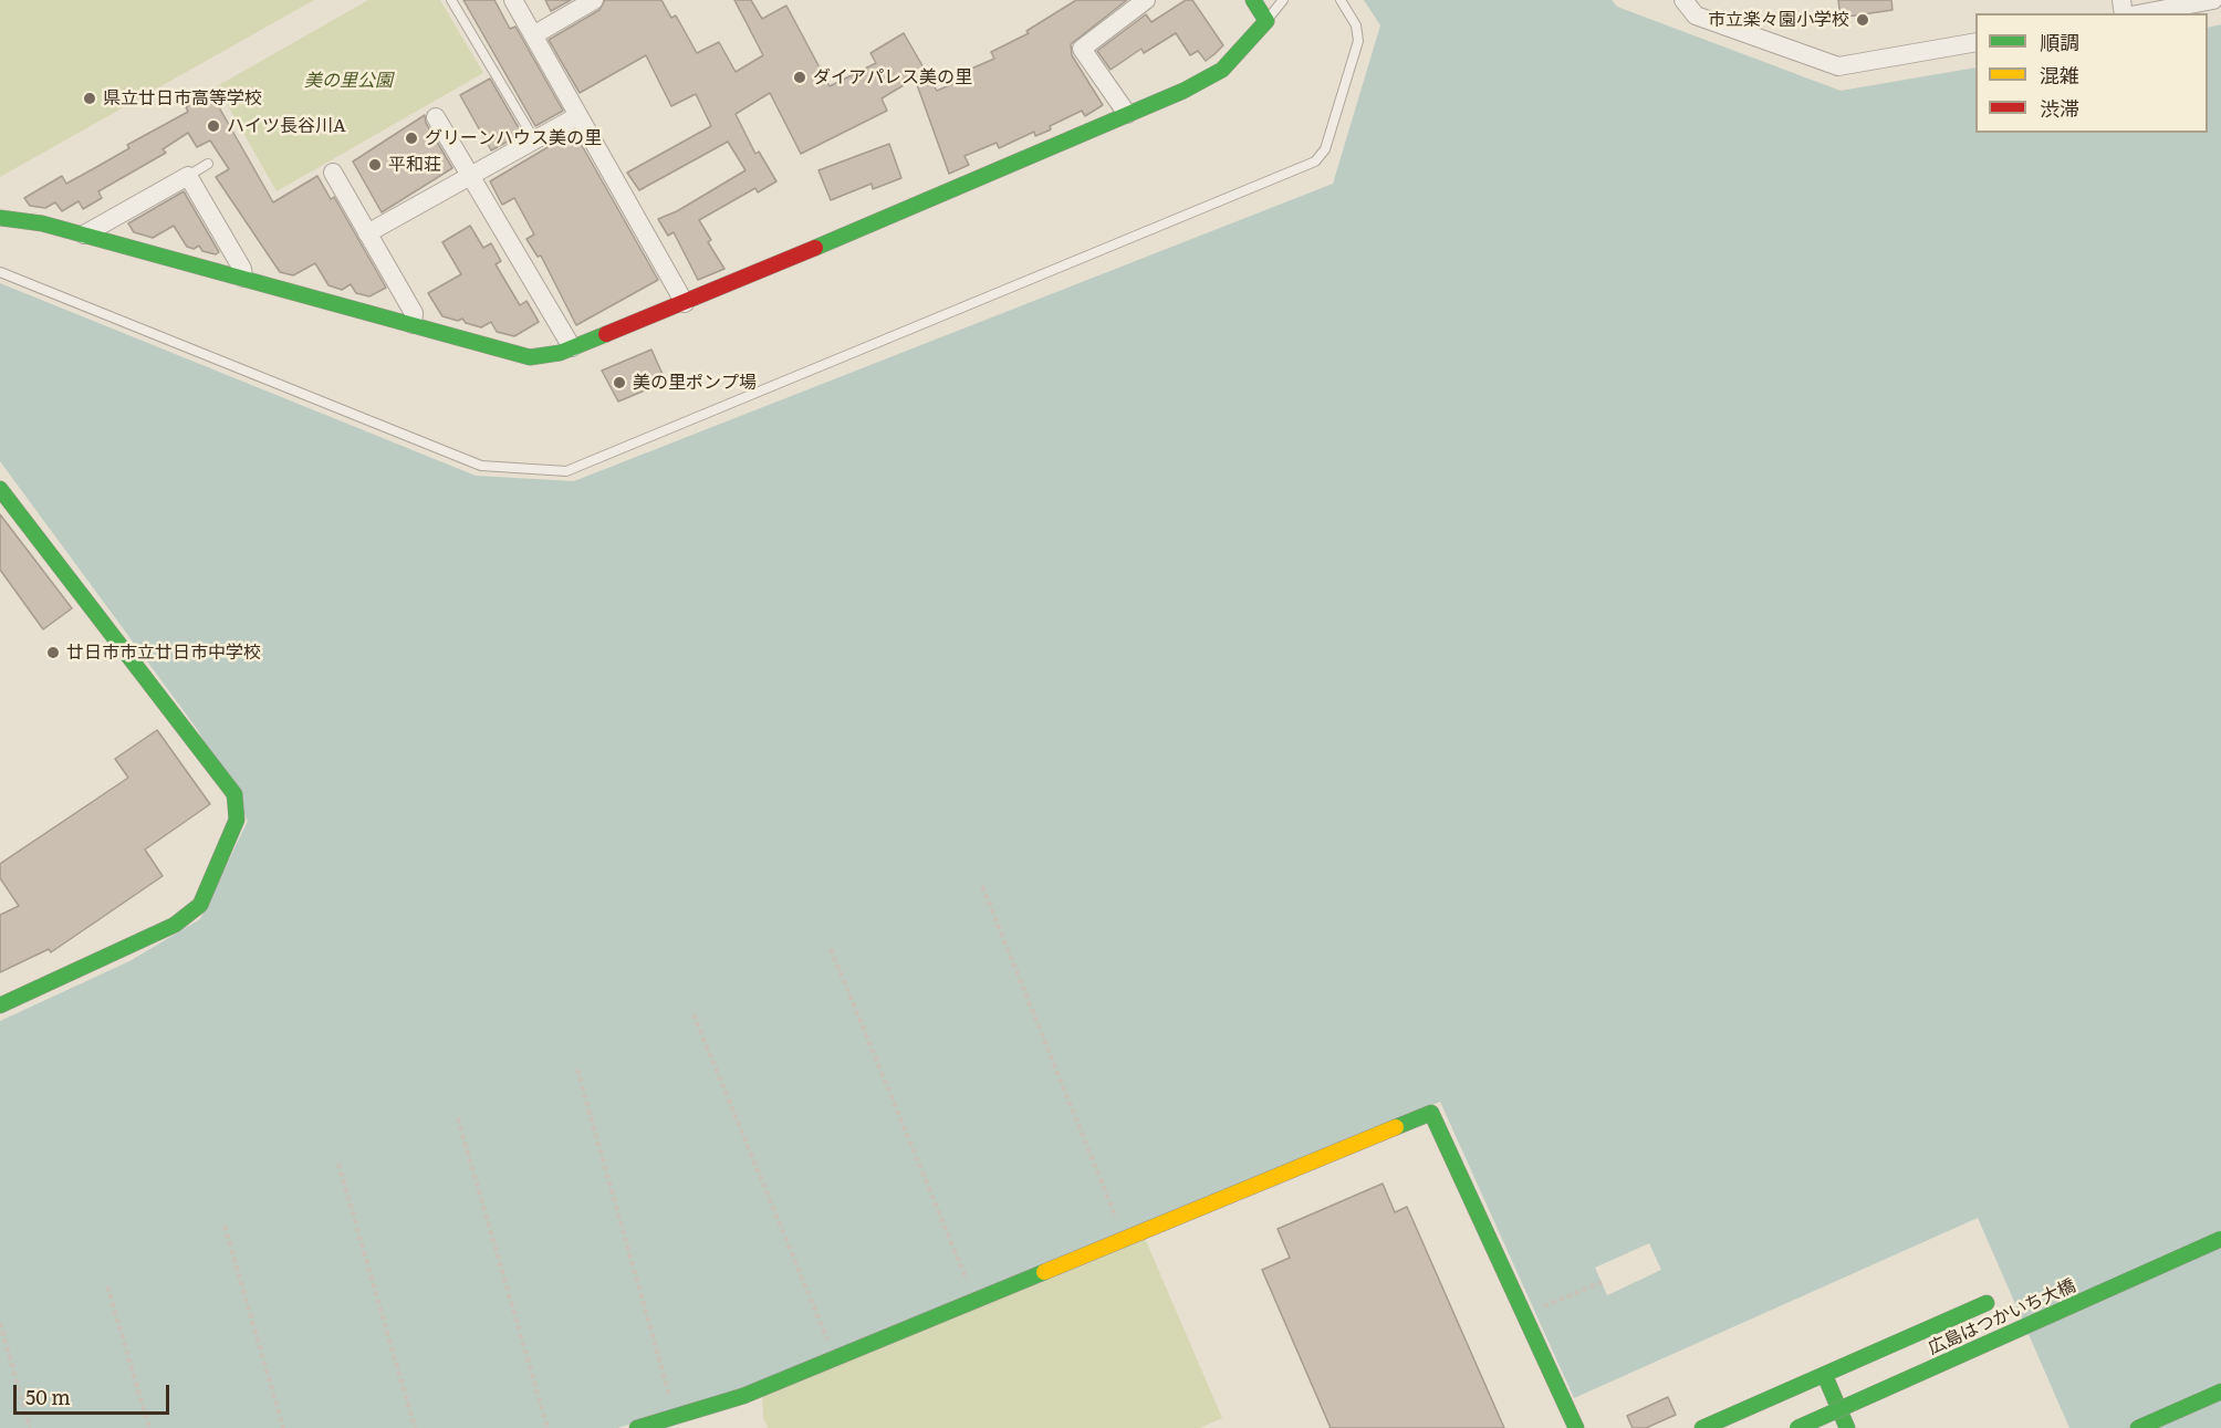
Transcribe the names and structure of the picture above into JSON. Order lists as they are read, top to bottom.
{
  "streets": {
    "street": ["広島はつかいち大橋"]
  },
  "parks": ["美の里公園"],
  "places": [
    "市立楽々園小学校",
    "ダイアパレス美の里",
    "県立廿日市高等学校",
    "ハイツ長谷川A",
    "グリーンハウス美の里",
    "平和荘",
    "美の里ポンプ場",
    "廿日市市立廿日市中学校"
  ],
  "legend": ["順調", "混雑", "渋滞"],
  "scale_bar": "50 m"
}
